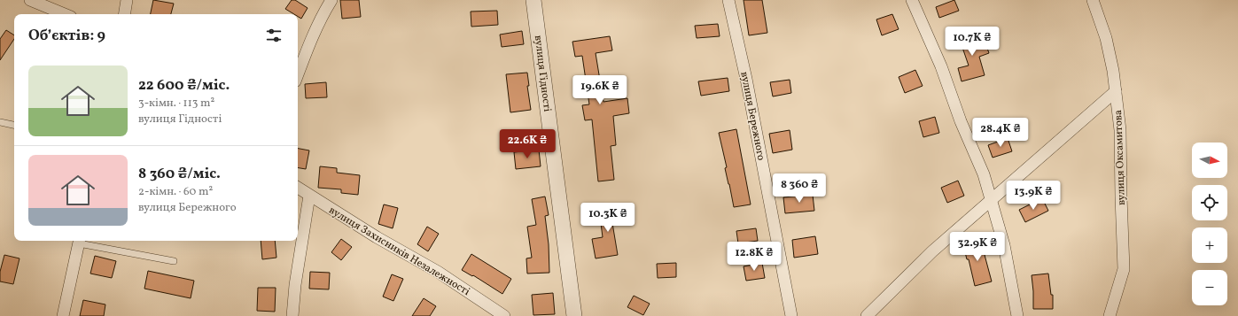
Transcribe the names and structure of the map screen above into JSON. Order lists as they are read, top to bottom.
{
  "streets": {
    "street": [
      "вулиця Гідності",
      "вулиця Бережного",
      "вулиця Оксамитова",
      "вулиця Захисників Незалежності"
    ]
  },
  "north": "right",
  "page": {
    "heading": "Об’єктів: 9",
    "price": [
      "10.7K ₴",
      "19.6K ₴",
      "28.4K ₴",
      "22.6K ₴",
      "8 360 ₴",
      "13.9K ₴",
      "10.3K ₴",
      "32.9K ₴",
      "12.8K ₴"
    ],
    "list": [
      {
        "name": "22 600 ₴/міс.",
        "note": "3-кімн. · 113 m² · вулиця Гідності"
      },
      {
        "name": "8 360 ₴/міс.",
        "note": "2-кімн. · 60 m² · вулиця Бережного"
      }
    ],
    "map_buttons": ["+", "−"]
  }
}
